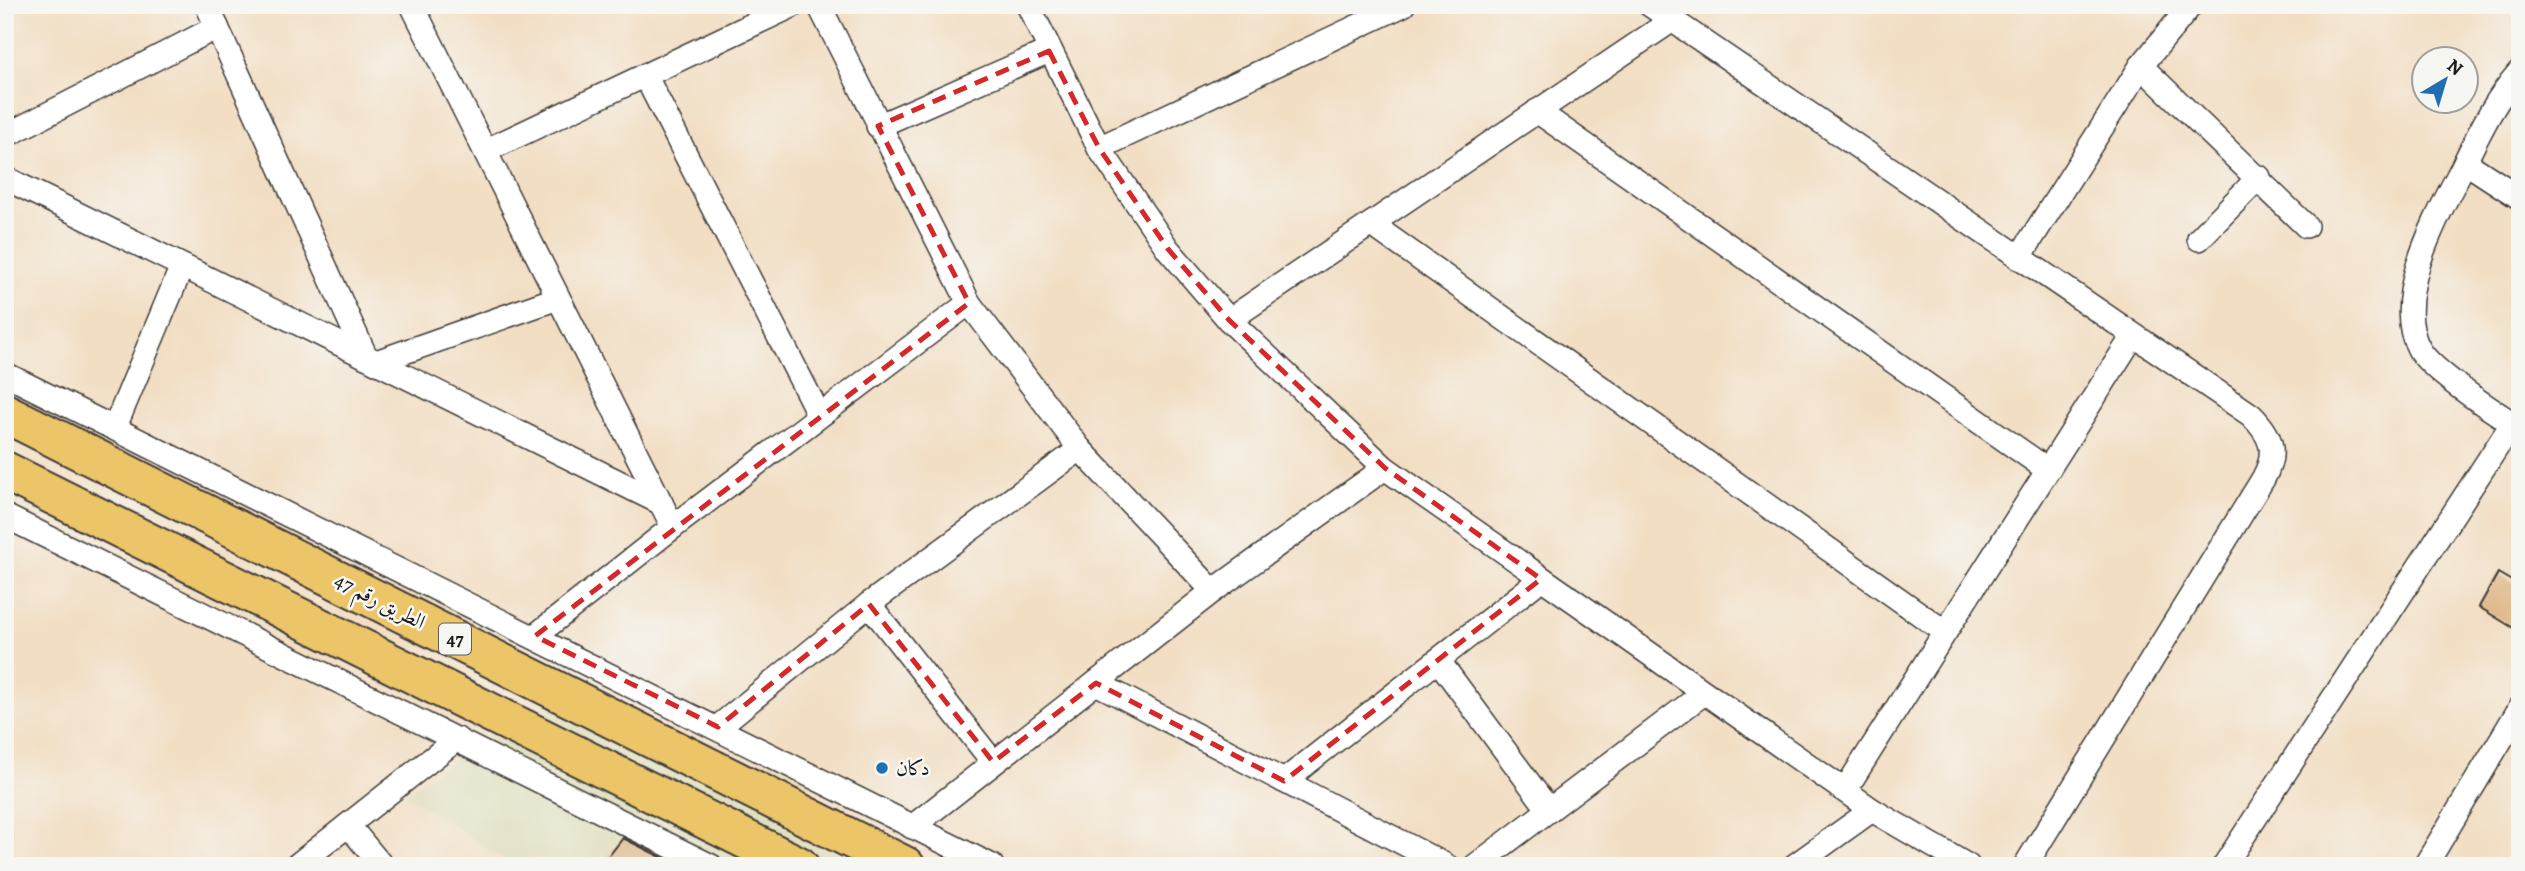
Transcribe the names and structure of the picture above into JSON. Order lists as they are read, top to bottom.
{
  "streets": {
    "highway": ["الطريق رقم 47", "47"]
  },
  "places": ["دكان"],
  "north": "top right"
}
